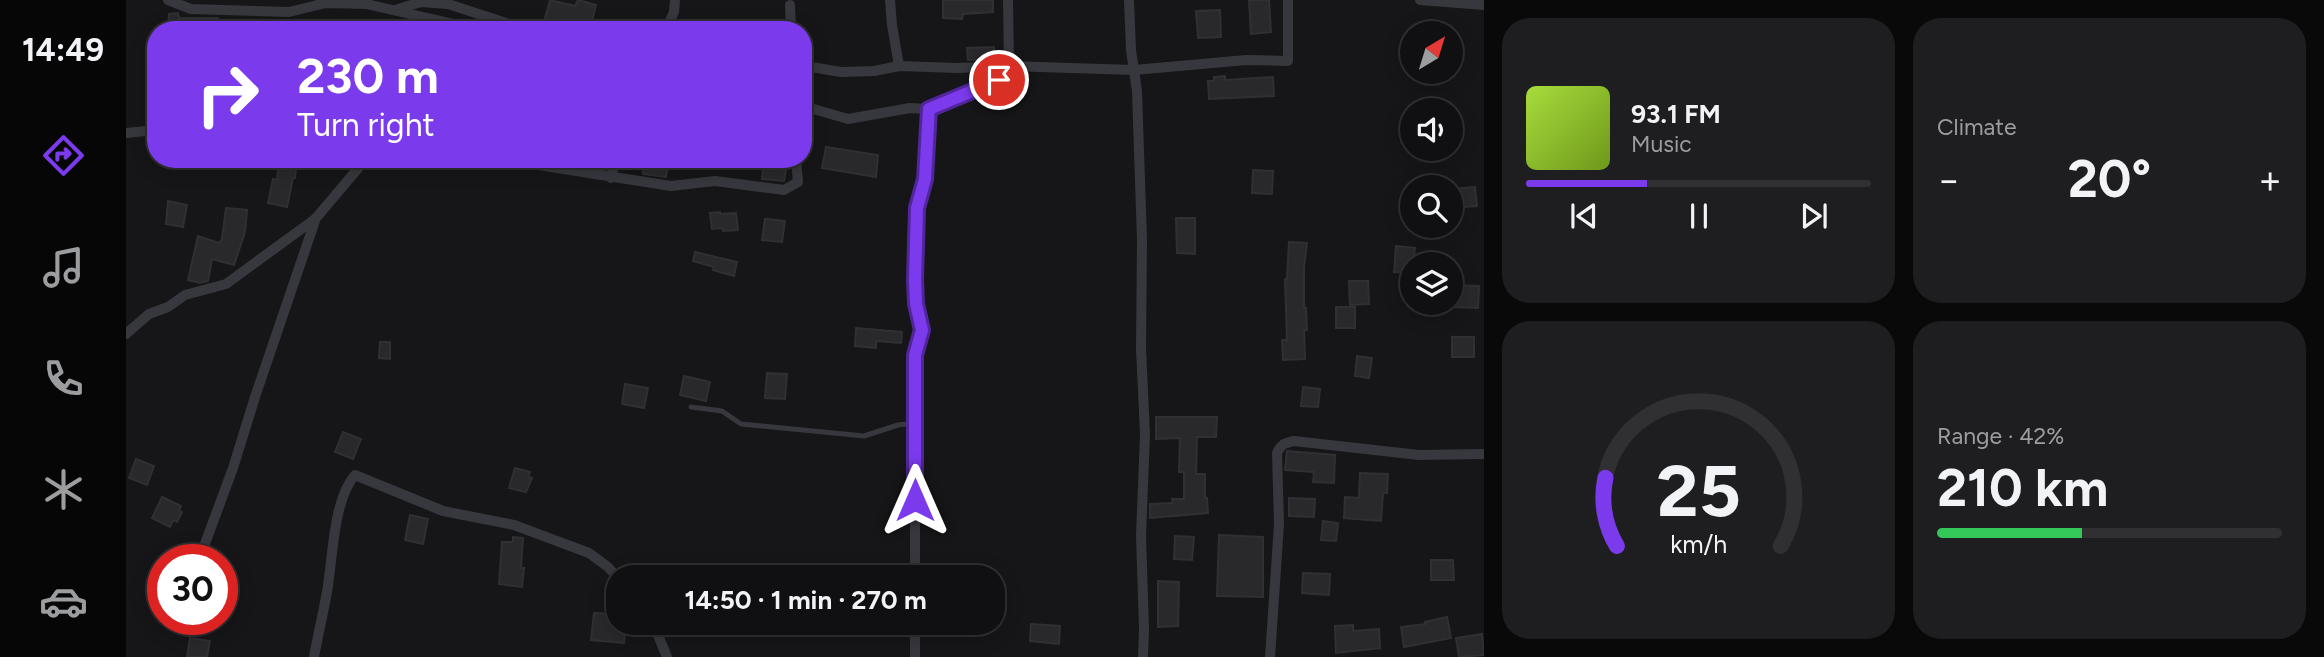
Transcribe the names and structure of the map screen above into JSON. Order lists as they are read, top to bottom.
{
  "north": "top right",
  "page": {
    "tabs": "14:49",
    "tile": [
      "Climate",
      ["Range · 42%", "210 km"]
    ],
    "turn": ["230 m", "Turn right"],
    "song": ["93.1 FM", "Music"],
    "heat": ["−", "20°", "+"],
    "limit": "30",
    "trip": "14:50 · 1 min · 270 m",
    "gauge": ["25", "km/h"]
  }
}
